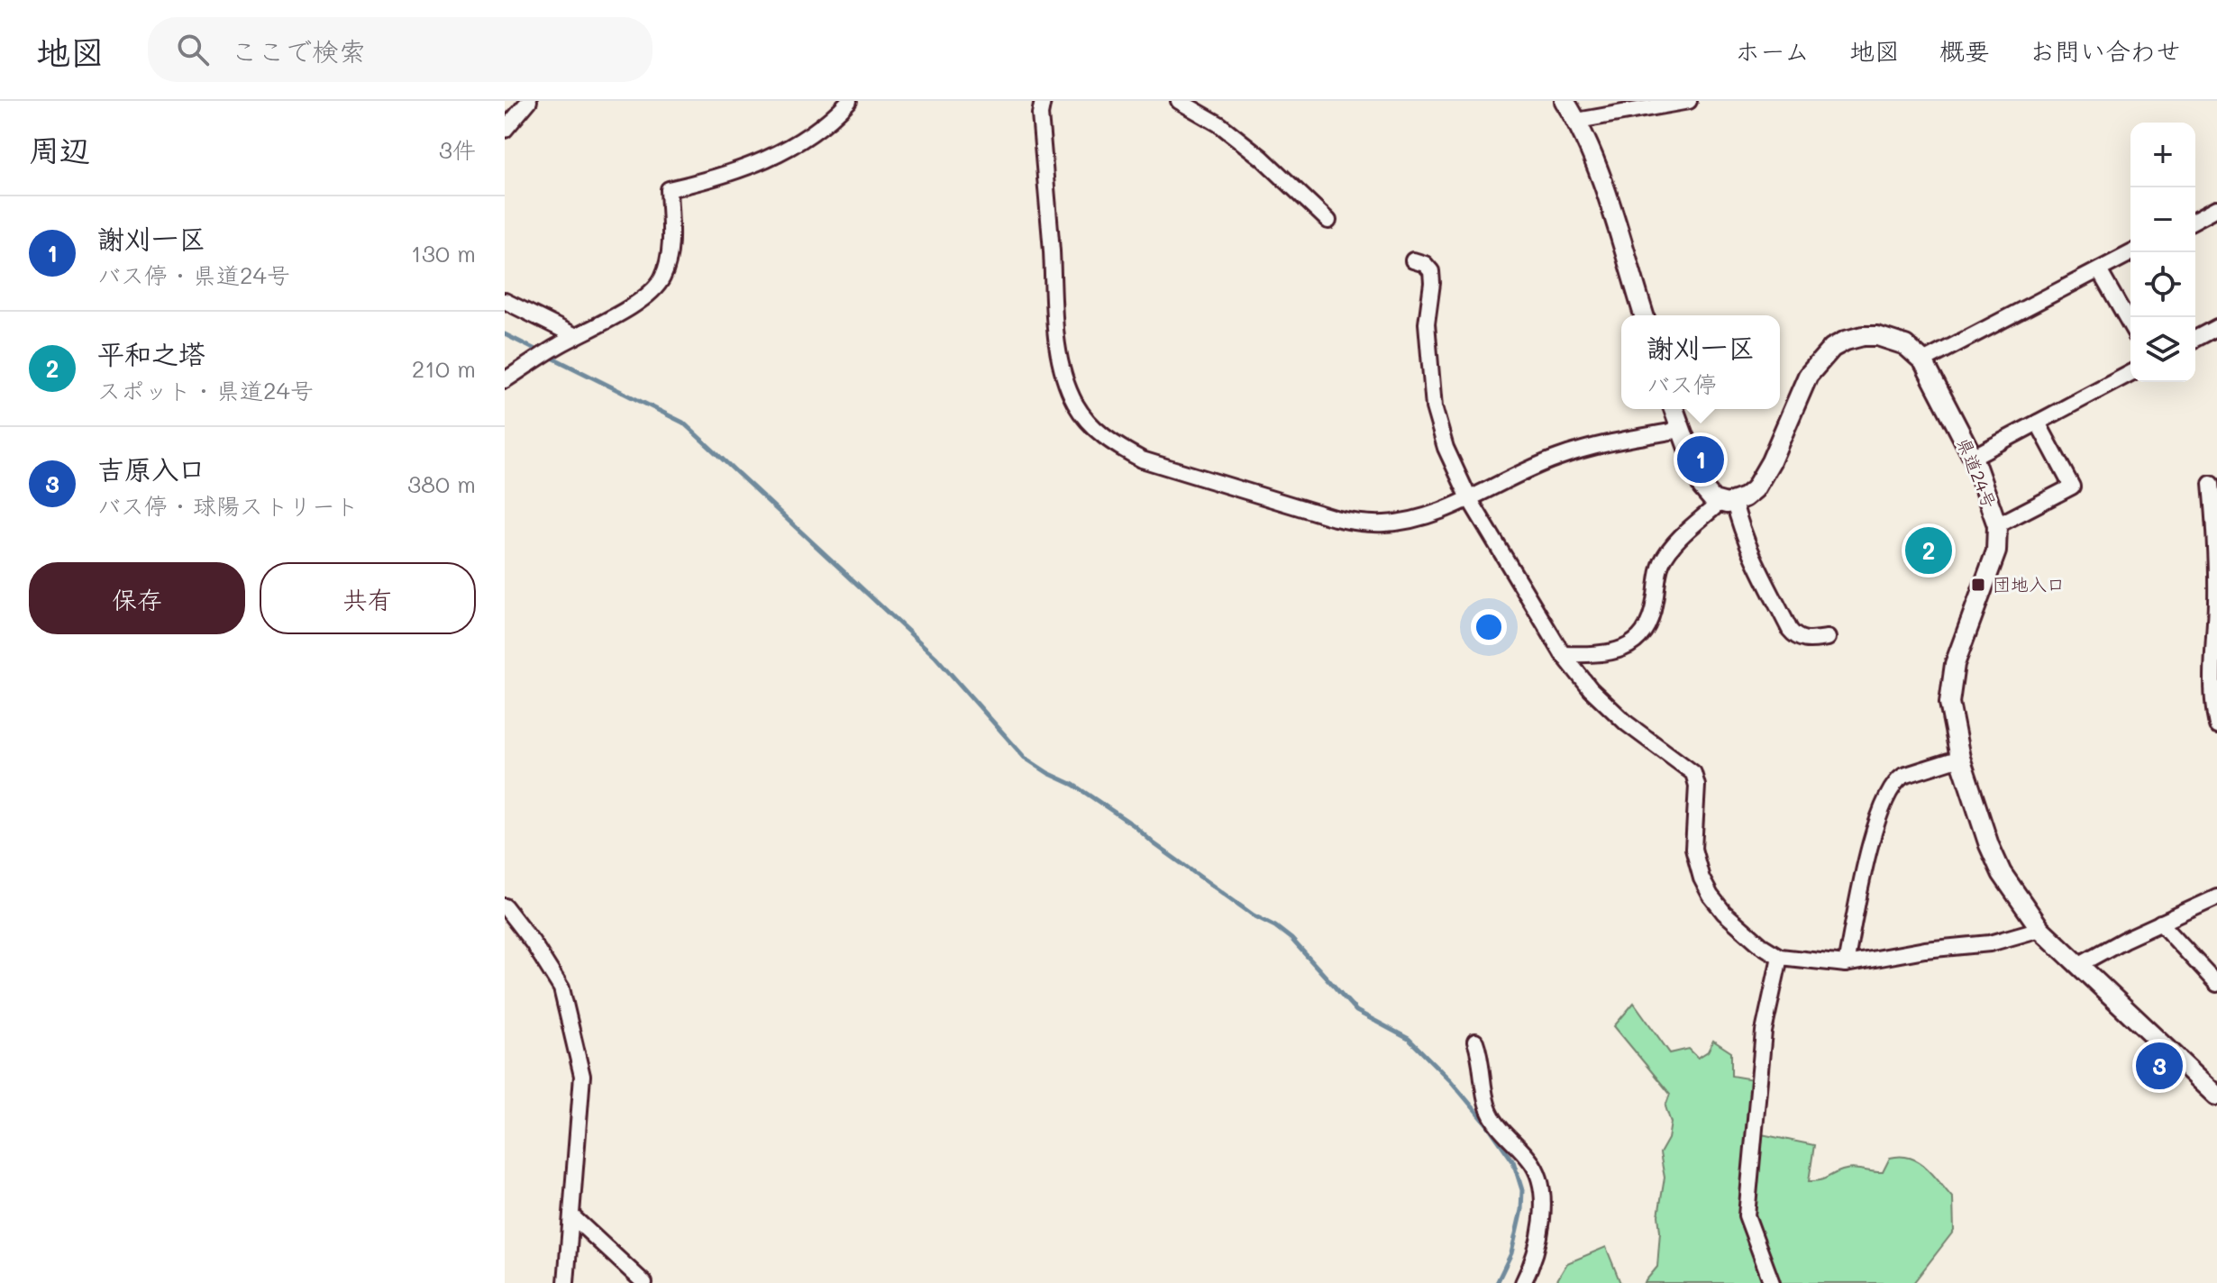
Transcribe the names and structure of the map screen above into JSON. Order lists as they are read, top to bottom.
{
  "streets": {
    "main road": ["県道24号"]
  },
  "places": {
    "transit": ["団地入口"]
  },
  "page": {
    "header": "地図",
    "search": "ここで検索",
    "nav": [
      "ホーム",
      "地図",
      "概要",
      "お問い合わせ"
    ],
    "heading": ["周辺", "3件"],
    "map_buttons": ["+", "−"],
    "list": [
      {
        "mark": "1",
        "name": "謝刈一区",
        "note": "バス停 · 県道24号",
        "value": "130 m"
      },
      {
        "mark": "2",
        "name": "平和之塔",
        "note": "スポット · 県道24号",
        "value": "210 m"
      },
      {
        "mark": "3",
        "name": "吉原入口",
        "note": "バス停 · 球陽ストリート",
        "value": "380 m"
      }
    ],
    "popup": ["謝刈一区", "バス停"],
    "pins": ["1", "2", "3"],
    "buttons": ["保存", "共有"]
  }
}
